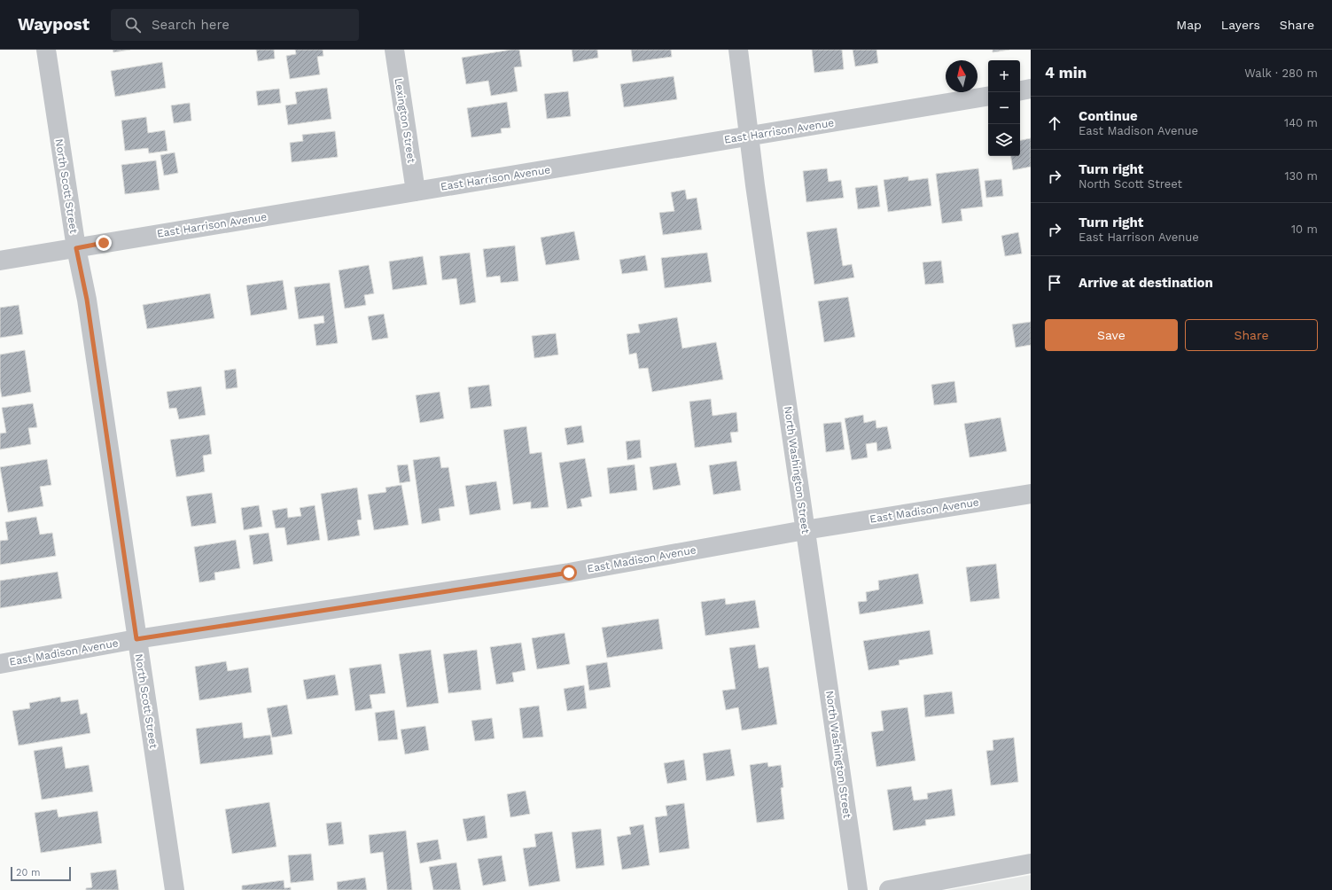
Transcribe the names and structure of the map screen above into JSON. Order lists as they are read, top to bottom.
{
  "streets": {
    "street": [
      "Lexington Street",
      "East Harrison Avenue",
      "North Scott Street",
      "North Washington Street",
      "East Madison Avenue"
    ]
  },
  "crossings": [
    ["Lexington Street", "East Harrison Avenue"],
    ["East Harrison Avenue", "North Scott Street"],
    ["East Harrison Avenue", "North Washington Street"],
    ["North Scott Street", "East Madison Avenue"],
    ["North Washington Street", "East Madison Avenue"]
  ],
  "scale_bar": "20 m",
  "north": "top",
  "page": {
    "header": "Waypost",
    "search": "Search here",
    "nav": ["Map", "Layers", "Share"],
    "heading": ["4 min", "Walk · 280 m"],
    "map_buttons": ["+", "−"],
    "list": [
      ["Continue", "East Madison Avenue", "140 m"],
      ["Turn right", "North Scott Street", "130 m"],
      ["Turn right", "East Harrison Avenue", "10 m"],
      "Arrive at destination"
    ],
    "buttons": ["Save", "Share"],
    "scale": "20 m"
  }
}
